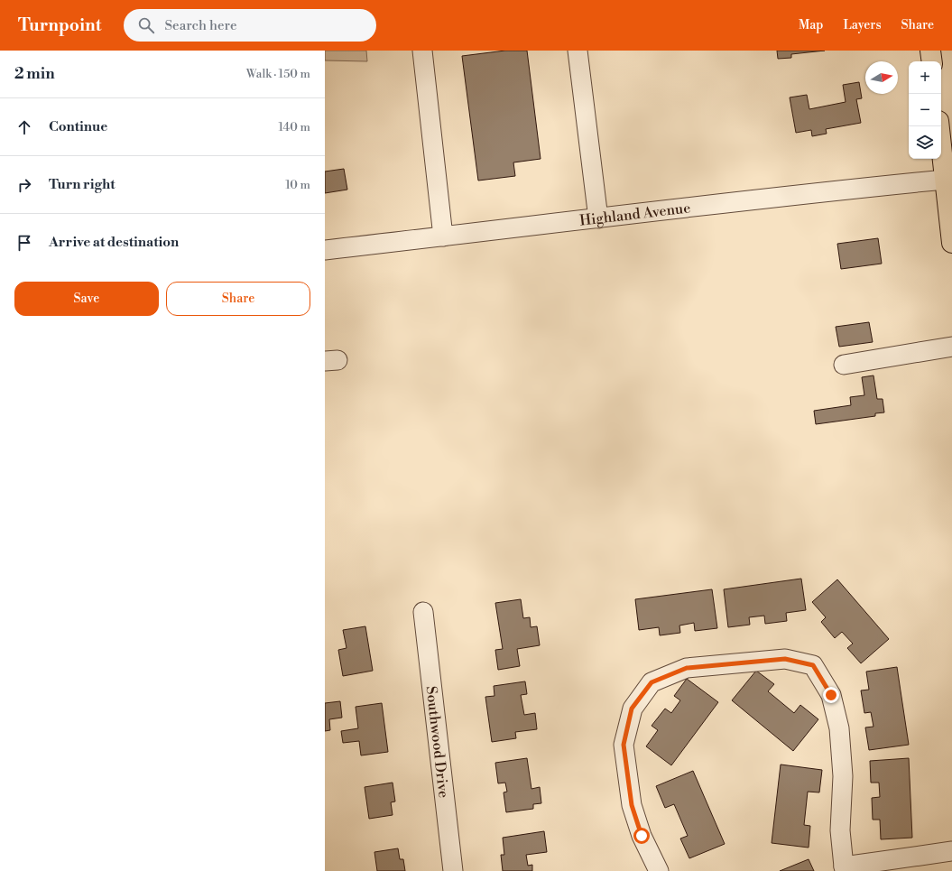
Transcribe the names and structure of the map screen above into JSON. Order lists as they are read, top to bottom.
{
  "streets": {
    "street": ["Highland Avenue", "Southwood Drive"]
  },
  "north": "right",
  "page": {
    "header": "Turnpoint",
    "search": "Search here",
    "nav": ["Map", "Layers", "Share"],
    "heading": ["2 min", "Walk · 150 m"],
    "map_buttons": ["+", "−"],
    "list": [
      ["Continue", "140 m"],
      ["Turn right", "10 m"],
      "Arrive at destination"
    ],
    "buttons": ["Save", "Share"]
  }
}
